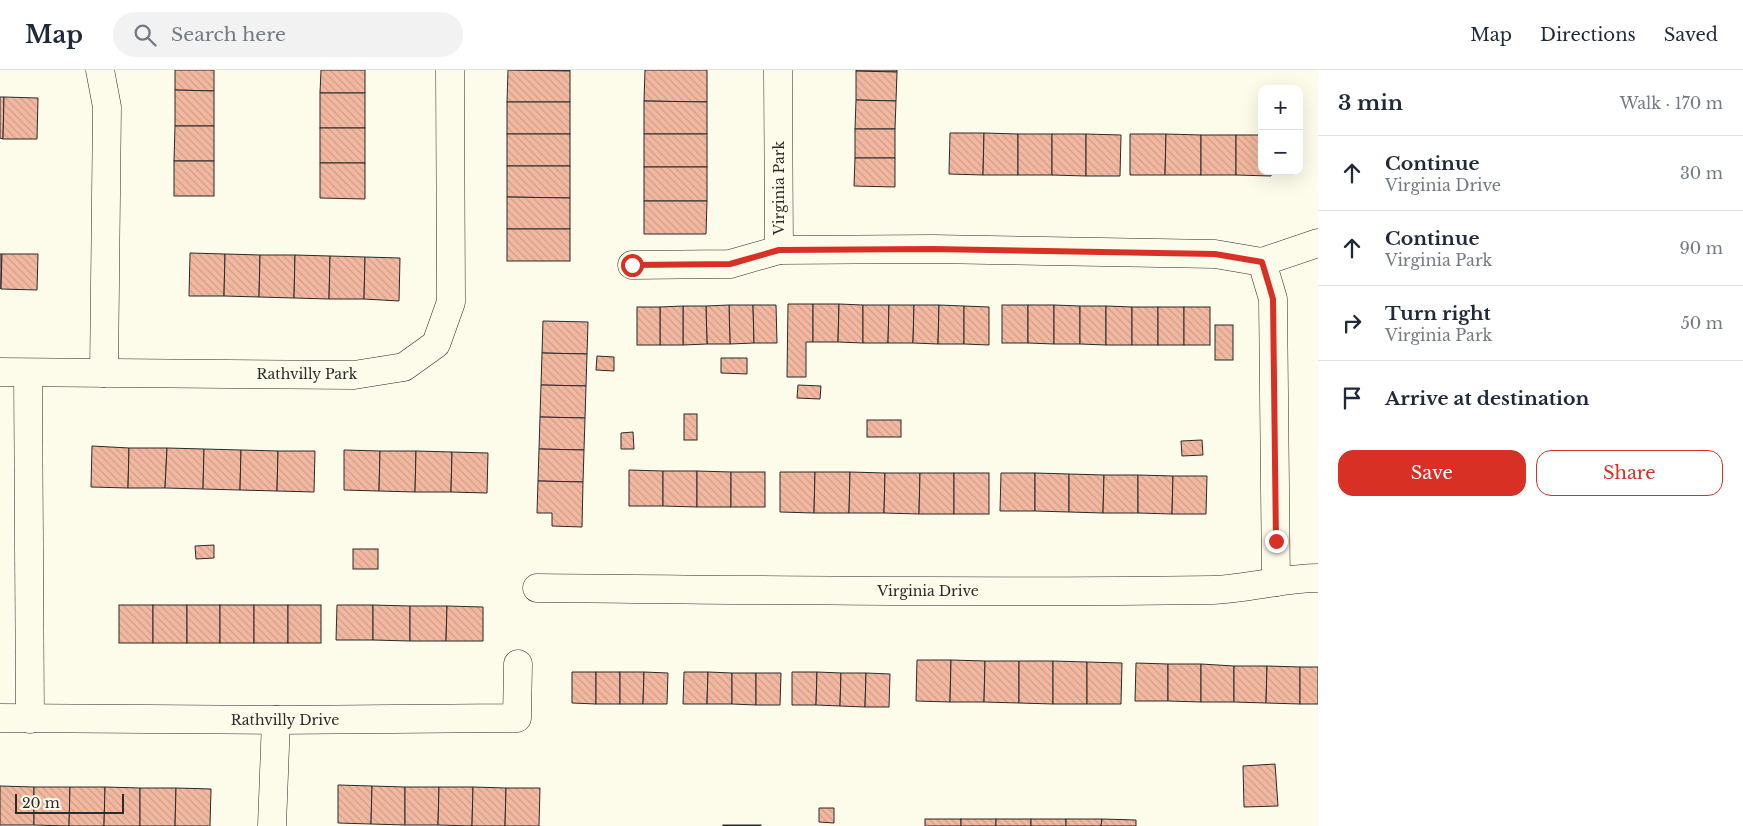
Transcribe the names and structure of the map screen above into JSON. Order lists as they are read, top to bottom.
{
  "streets": {
    "street": [
      "Virginia Park",
      "Rathvilly Park",
      "Virginia Drive",
      "Rathvilly Drive"
    ]
  },
  "scale_bar": "20 m",
  "page": {
    "header": "Map",
    "search": "Search here",
    "nav": ["Map", "Directions", "Saved"],
    "heading": ["3 min", "Walk · 170 m"],
    "map_buttons": ["+", "−"],
    "list": [
      ["Continue", "Virginia Drive", "30 m"],
      ["Continue", "Virginia Park", "90 m"],
      ["Turn right", "Virginia Park", "50 m"],
      "Arrive at destination"
    ],
    "buttons": ["Save", "Share"],
    "scale": "20 m"
  }
}
